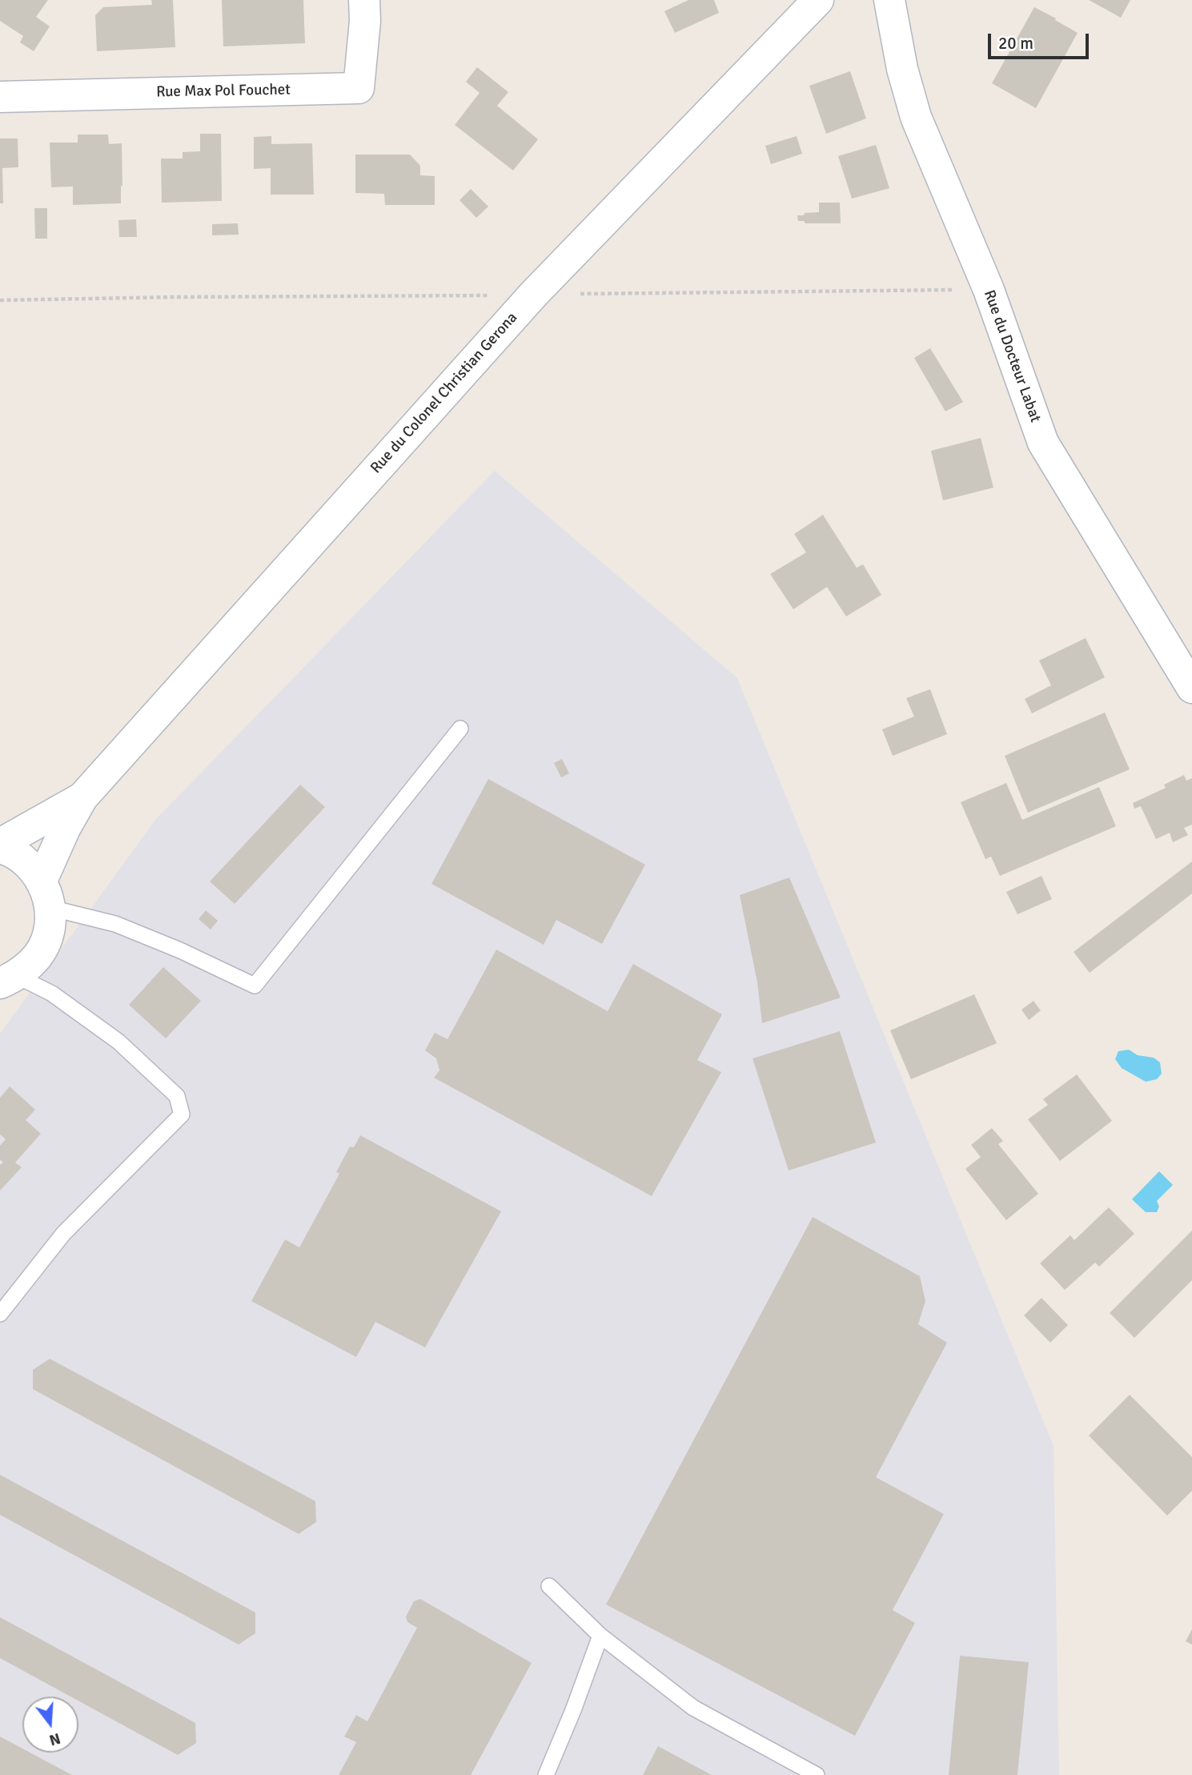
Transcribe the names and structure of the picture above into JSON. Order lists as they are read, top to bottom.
{
  "streets": {
    "street": ["Rue Max Pol Fouchet", "Rue du Docteur Labat", "Rue du Colonel Christian Gerona"]
  },
  "scale_bar": "20 m",
  "north": "bottom"
}
